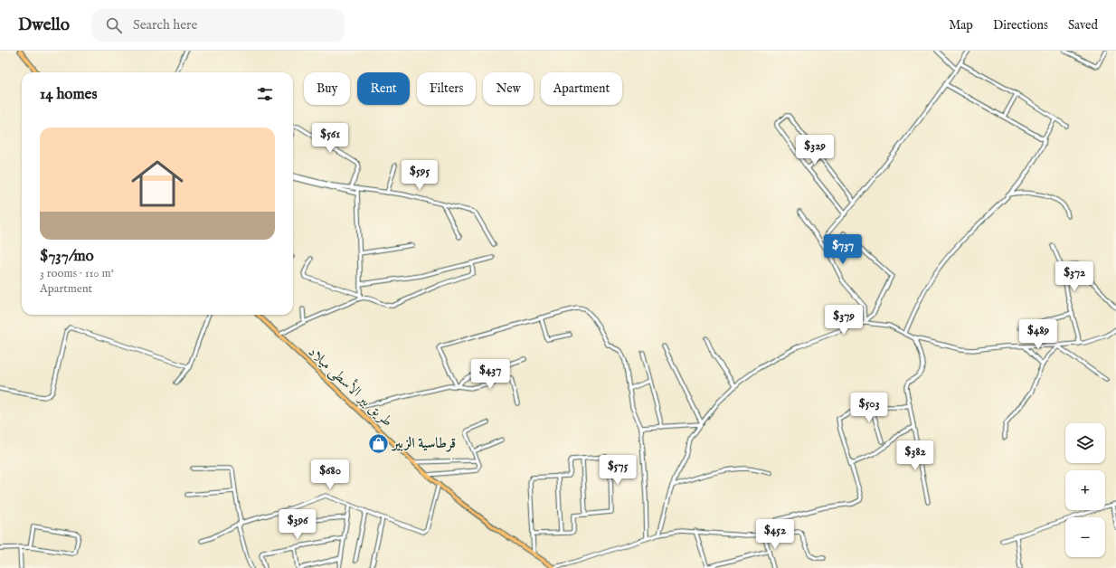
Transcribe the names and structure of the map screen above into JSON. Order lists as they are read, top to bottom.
{
  "streets": {
    "main road": ["طريق بير الأسطى ميلاد"]
  },
  "places": {
    "shop": ["قرطاسية الزبير"]
  },
  "page": {
    "header": "Dwello",
    "search": "Search here",
    "nav": ["Map", "Directions", "Saved"],
    "chip": [
      "Buy",
      "Rent",
      "Filters",
      "New",
      "Apartment"
    ],
    "heading": "14 homes",
    "list": [
      {
        "name": "$737/mo",
        "note": "3 rooms · 110 m² · Apartment"
      }
    ],
    "price": [
      "$561",
      "$329",
      "$595",
      "$737",
      "$372",
      "$379",
      "$489",
      "$437",
      "$503",
      "$382",
      "$575",
      "$680",
      "$396",
      "$452"
    ],
    "map_buttons": ["+", "−"]
  }
}
